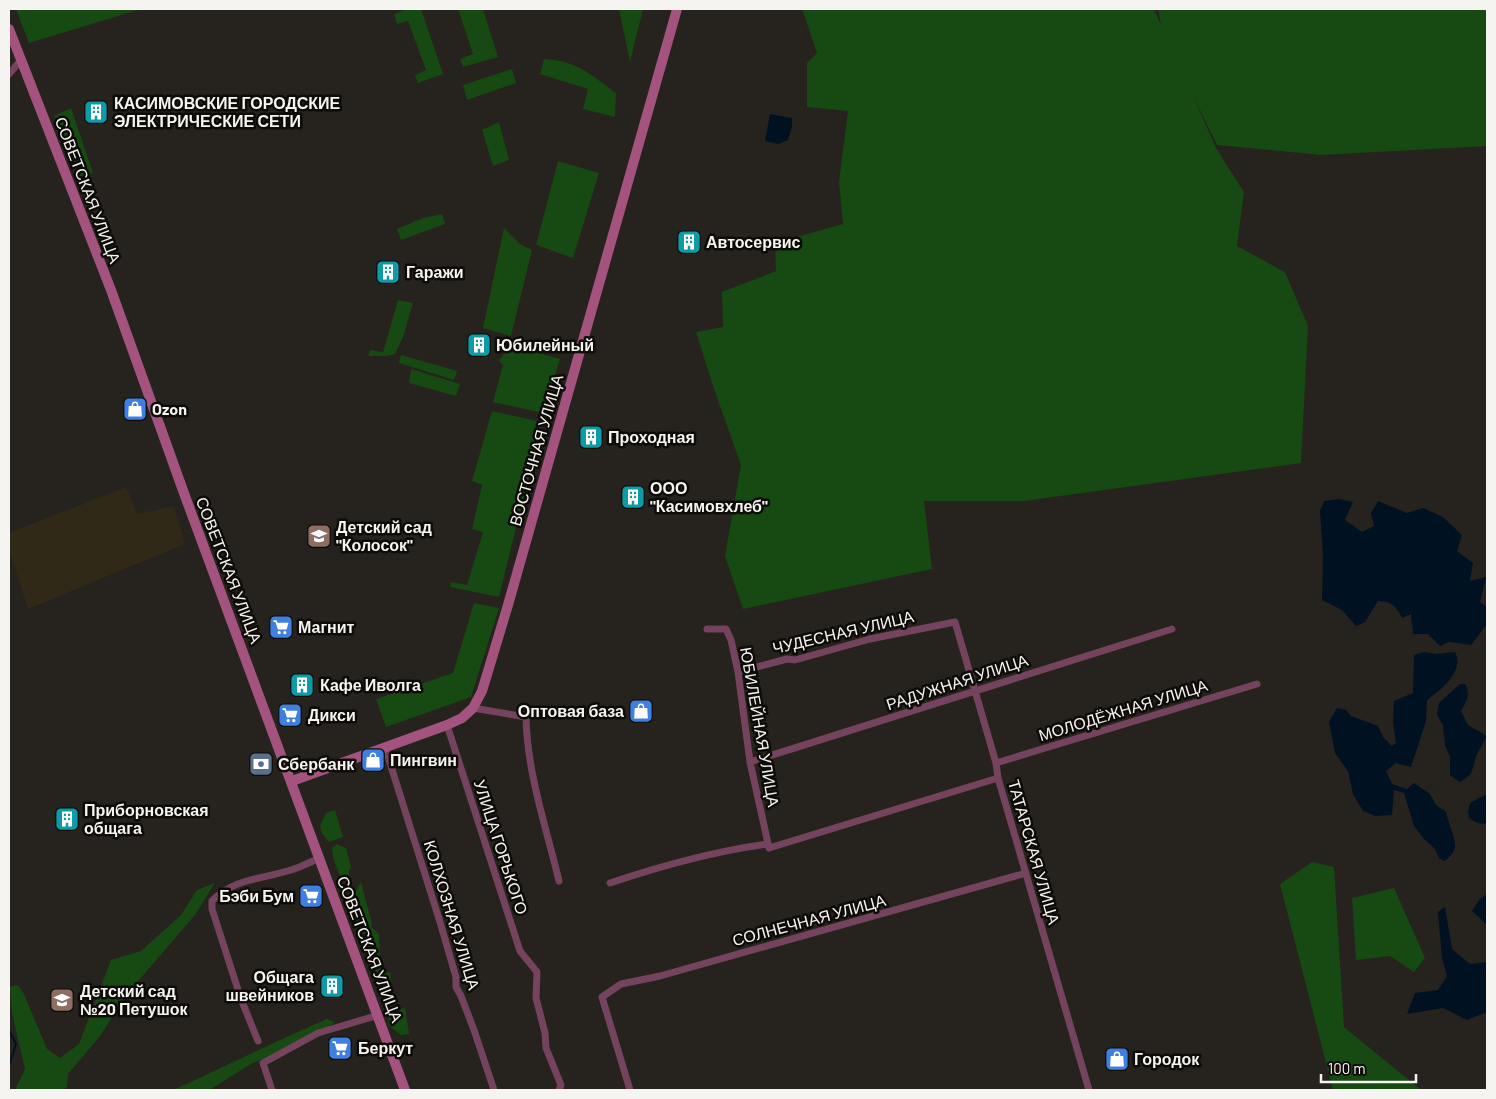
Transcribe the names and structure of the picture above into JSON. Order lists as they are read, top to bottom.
{
  "streets": {
    "main road": ["СОВЕТСКАЯ УЛИЦА", "ВОСТОЧНАЯ УЛИЦА"],
    "street": [
      "ЧУДЕСНАЯ УЛИЦА",
      "РАДУЖНАЯ УЛИЦА",
      "МОЛОДЁЖНАЯ УЛИЦА",
      "ЮБИЛЕЙНАЯ УЛИЦА",
      "УЛИЦА ГОРЬКОГО",
      "ТАТАРСКАЯ УЛИЦА",
      "КОЛХОЗНАЯ УЛИЦА",
      "СОЛНЕЧНАЯ УЛИЦА"
    ]
  },
  "crossings": [
    ["СОВЕТСКАЯ УЛИЦА", "ВОСТОЧНАЯ УЛИЦА"],
    ["ВОСТОЧНАЯ УЛИЦА", "УЛИЦА ГОРЬКОГО"],
    ["ВОСТОЧНАЯ УЛИЦА", "КОЛХОЗНАЯ УЛИЦА"],
    ["ЧУДЕСНАЯ УЛИЦА", "ЮБИЛЕЙНАЯ УЛИЦА"],
    ["ЧУДЕСНАЯ УЛИЦА", "ТАТАРСКАЯ УЛИЦА"],
    ["РАДУЖНАЯ УЛИЦА", "ЮБИЛЕЙНАЯ УЛИЦА"],
    ["РАДУЖНАЯ УЛИЦА", "ТАТАРСКАЯ УЛИЦА"],
    ["МОЛОДЁЖНАЯ УЛИЦА", "ТАТАРСКАЯ УЛИЦА"],
    ["ТАТАРСКАЯ УЛИЦА", "СОЛНЕЧНАЯ УЛИЦА"]
  ],
  "places": {
    "building": [
      "КАСИМОВСКИЕ ГОРОДСКИЕ ЭЛЕКТРИЧЕСКИЕ СЕТИ",
      "Автосервис",
      "Гаражи",
      "Юбилейный",
      "Проходная",
      "ООО \"Касимовхлеб\"",
      "Кафе Иволга",
      "Приборновская общага",
      "Общага швейников"
    ],
    "shop": [
      "Ozon",
      "Оптовая база",
      "Пингвин",
      "Городок"
    ],
    "school or university": ["Детский сад \"Колосок\"", "Детский сад №20 Петушок"],
    "supermarket": [
      "Магнит",
      "Дикси",
      "Бэби Бум",
      "Беркут"
    ],
    "bank": ["Сбербанк"]
  },
  "scale_bar": "100 m"
}
